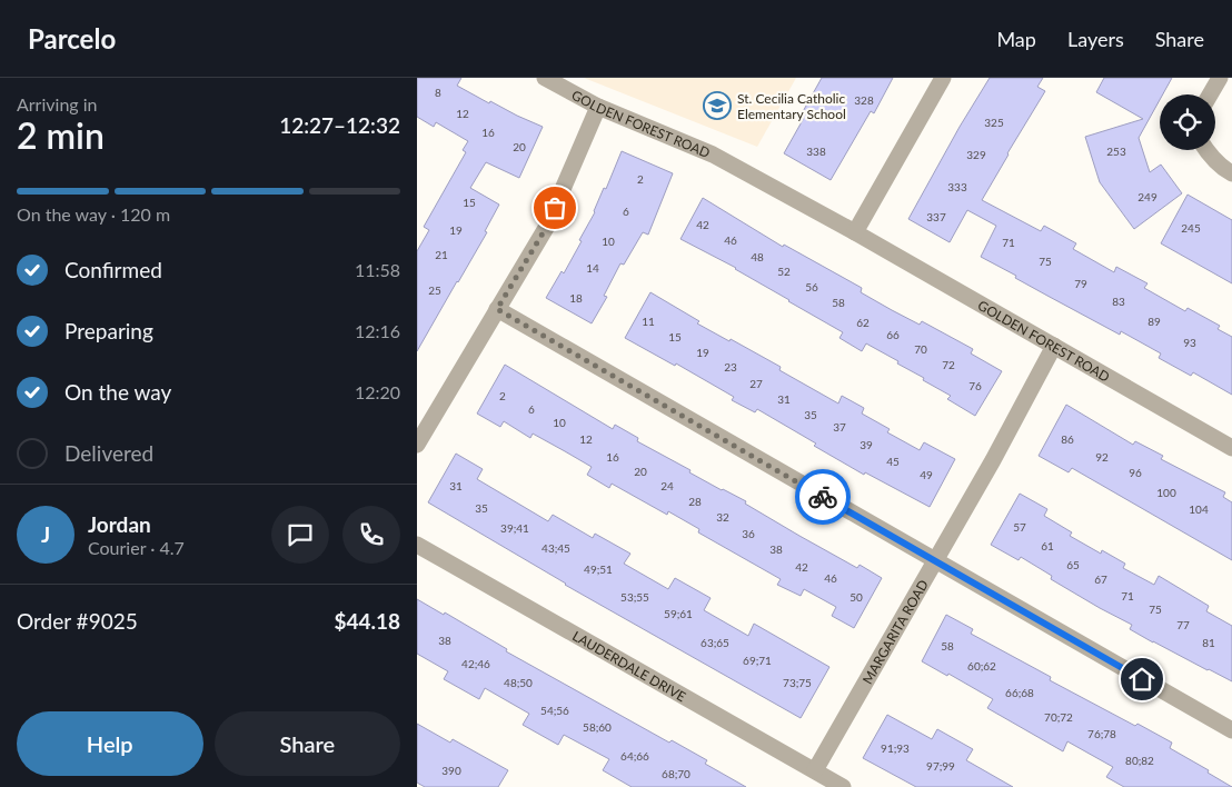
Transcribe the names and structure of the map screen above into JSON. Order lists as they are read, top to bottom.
{
  "streets": {
    "street": ["GOLDEN FOREST ROAD", "MARGARITA ROAD", "LAUDERDALE DRIVE"]
  },
  "crossings": [
    ["GOLDEN FOREST ROAD", "MARGARITA ROAD"],
    ["MARGARITA ROAD", "LAUDERDALE DRIVE"]
  ],
  "places": {
    "school or university": ["St. Cecilia Catholic Elementary School"]
  },
  "house_numbers": [
    "8",
    "328",
    "12",
    "325",
    "16",
    "20",
    "338",
    "253",
    "329",
    "2",
    "333",
    "249",
    "15",
    "6",
    "337",
    "42",
    "245",
    "19",
    "46",
    "10",
    "71",
    "21",
    "48",
    "75",
    "14",
    "52",
    "79",
    "56",
    "25",
    "18",
    "83",
    "58",
    "11",
    "89",
    "62",
    "66",
    "15",
    "93",
    "70",
    "19",
    "72",
    "23",
    "27",
    "76",
    "2",
    "31",
    "6",
    "35",
    "10",
    "37",
    "12",
    "86",
    "39",
    "16",
    "92",
    "45",
    "20",
    "96",
    "49",
    "31",
    "24",
    "100",
    "28",
    "35",
    "104",
    "32",
    "57",
    "39;41",
    "36",
    "61",
    "43;45",
    "38",
    "65",
    "42",
    "49;51",
    "46",
    "67",
    "71",
    "53;55",
    "50",
    "75",
    "59;61",
    "77",
    "38",
    "63;65",
    "81",
    "58",
    "69;71",
    "42;46",
    "60;62",
    "48;50",
    "73;75",
    "66;68",
    "54;56",
    "70;72",
    "58;60",
    "76;78",
    "91;93",
    "64;66",
    "80;82",
    "97;99",
    "390",
    "68;70"
  ],
  "page": {
    "header": "Parcelo",
    "nav": ["Map", "Layers", "Share"],
    "heading": ["2 min", "Arriving in", "12:27–12:32"],
    "panel": [
      "Jordan",
      "Courier · 4.7",
      "Order #9025",
      "$44.18"
    ],
    "bar": "On the way · 120 m",
    "list": [
      ["Confirmed", "11:58"],
      ["Preparing", "12:16"],
      ["On the way", "12:20"],
      "Delivered"
    ],
    "round": "J",
    "buttons": ["Help", "Share"]
  }
}
